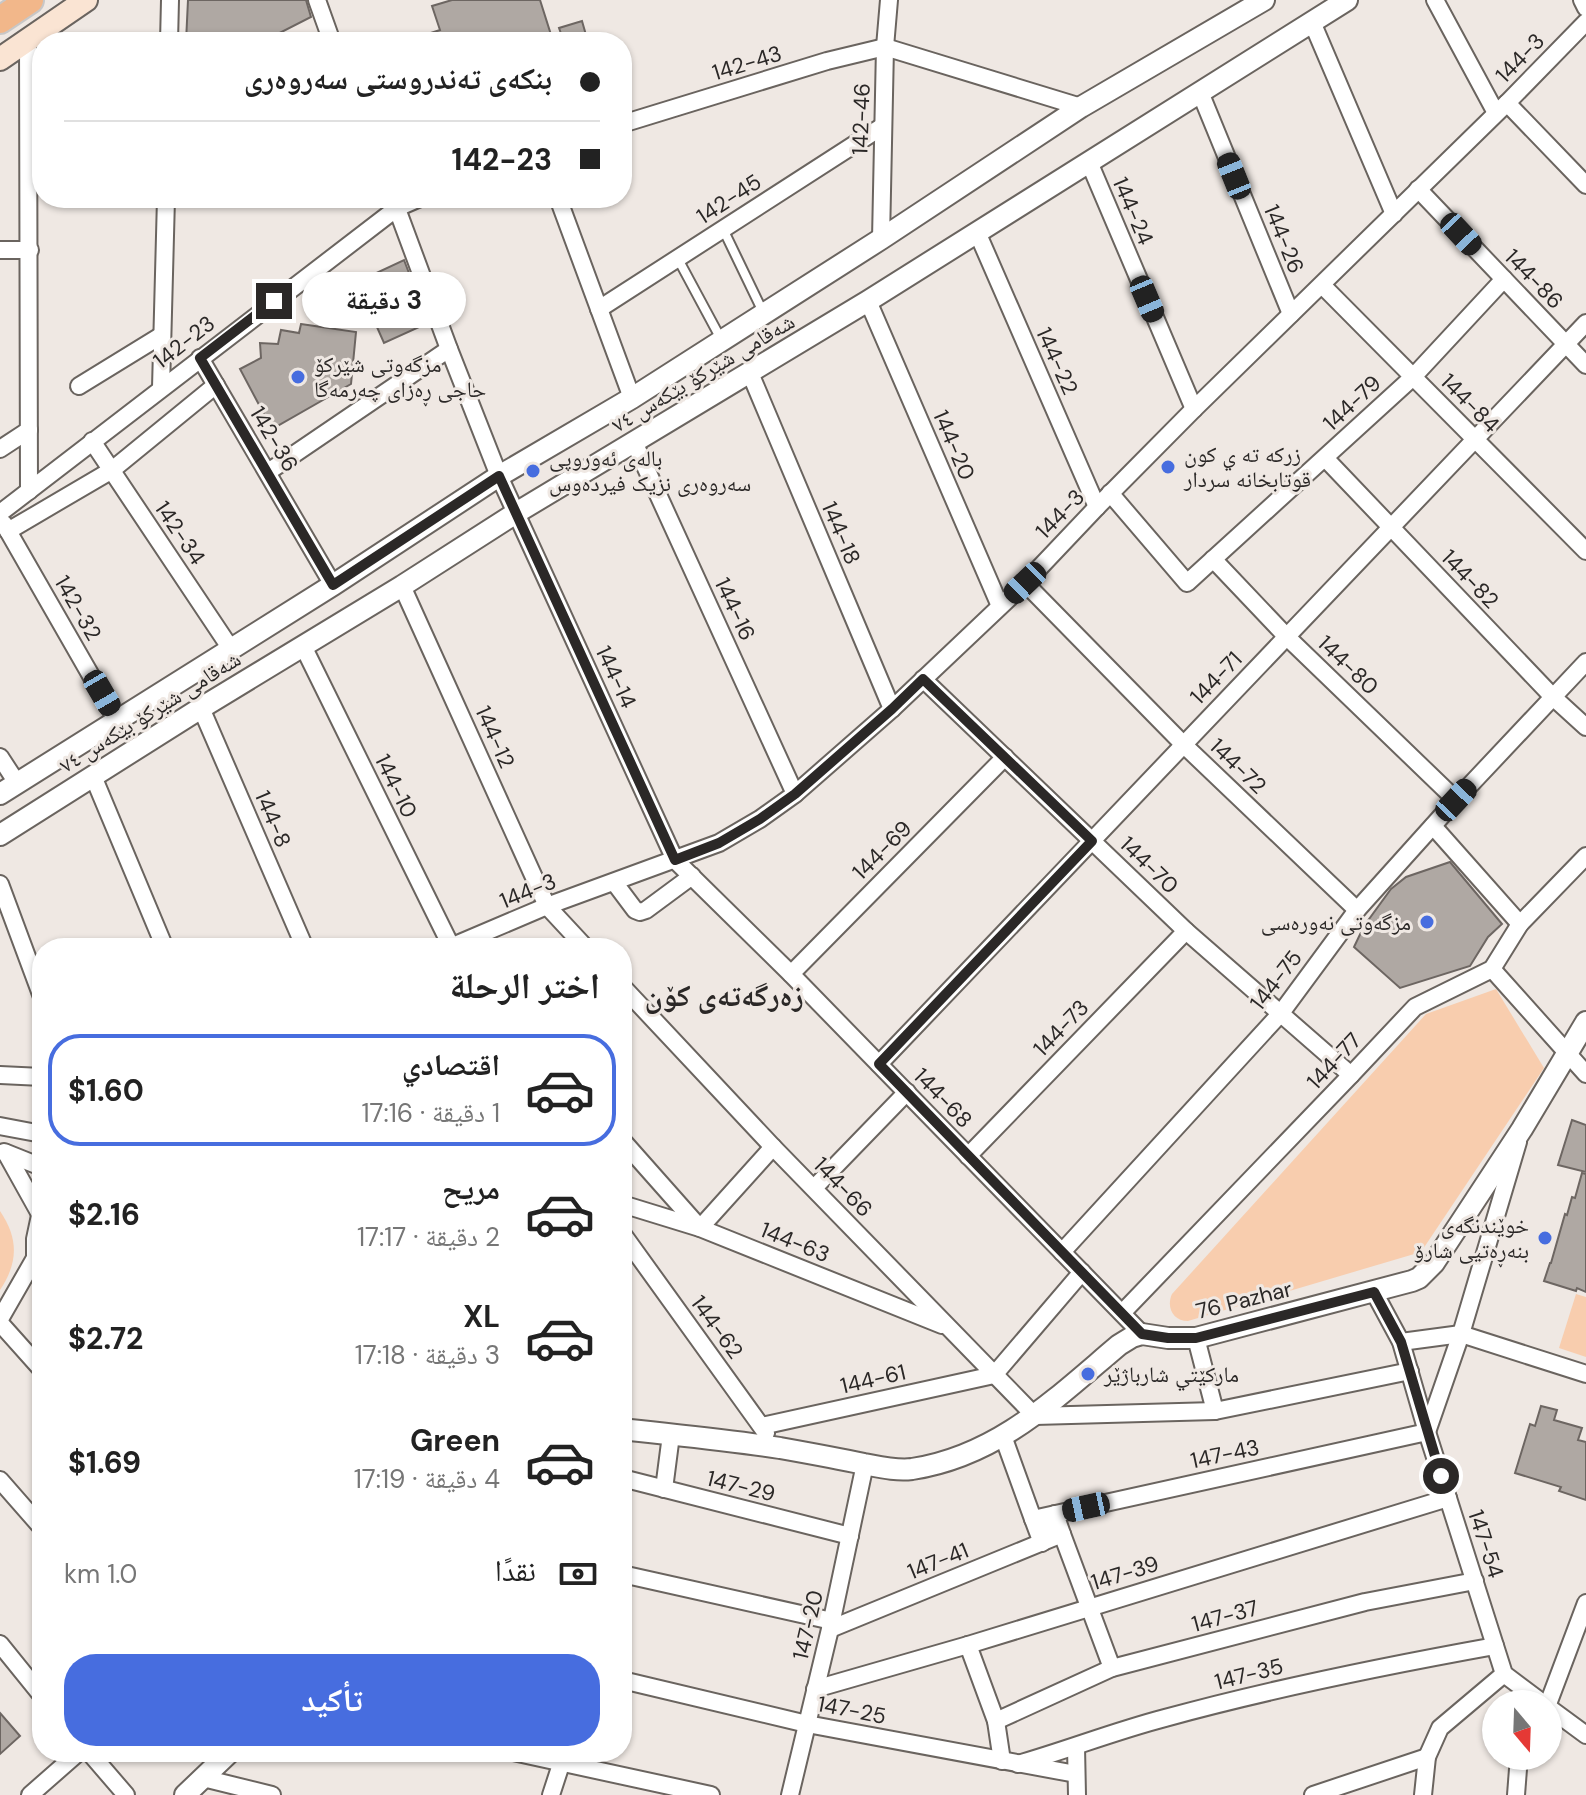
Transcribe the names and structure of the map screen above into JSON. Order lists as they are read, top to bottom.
{
  "streets": {
    "street": [
      "144-3",
      "142-43",
      "142-46",
      "142-45",
      "144-24",
      "144-26",
      "144-86",
      "142-23",
      "144-22",
      "شەقامی شێرکۆ بێکەس ٧٤",
      "144-79",
      "144-84",
      "142-36",
      "144-20",
      "142-34",
      "144-18",
      "144-82",
      "142-32",
      "144-16",
      "144-80",
      "144-14",
      "144-71",
      "144-12",
      "144-72",
      "144-10",
      "144-8",
      "144-69",
      "144-70",
      "144-75",
      "144-73",
      "144-77",
      "144-68",
      "144-66",
      "144-63",
      "76 Pazhar",
      "144-62",
      "144-61",
      "147-43",
      "147-29",
      "147-54",
      "147-41",
      "147-39",
      "147-37",
      "147-20",
      "147-35",
      "147-25"
    ]
  },
  "crossings": [
    ["144-3", "144-24"],
    ["144-3", "144-26"],
    ["144-3", "144-86"],
    ["144-3", "144-22"],
    ["144-3", "144-79"],
    ["144-3", "144-84"],
    ["144-3", "144-20"],
    ["144-3", "144-18"],
    ["144-3", "144-16"],
    ["144-3", "144-14"],
    ["144-3", "144-12"],
    ["144-3", "144-72"],
    ["144-3", "144-70"],
    ["144-3", "144-68"],
    ["142-43", "142-46"],
    ["142-46", "142-45"],
    ["142-46", "شەقامی شێرکۆ بێکەس ٧٤"],
    ["144-24", "شەقامی شێرکۆ بێکەس ٧٤"],
    ["144-26", "شەقامی شێرکۆ بێکەس ٧٤"],
    ["144-86", "144-79"],
    ["144-86", "144-71"],
    ["142-23", "142-36"],
    ["142-23", "142-34"],
    ["142-23", "142-32"],
    ["144-22", "شەقامی شێرکۆ بێکەس ٧٤"],
    ["شەقامی شێرکۆ بێکەس ٧٤", "142-36"],
    ["شەقامی شێرکۆ بێکەس ٧٤", "144-20"],
    ["شەقامی شێرکۆ بێکەس ٧٤", "142-34"],
    ["شەقامی شێرکۆ بێکەس ٧٤", "144-18"],
    ["شەقامی شێرکۆ بێکەس ٧٤", "142-32"],
    ["شەقامی شێرکۆ بێکەس ٧٤", "144-16"],
    ["شەقامی شێرکۆ بێکەس ٧٤", "144-14"],
    ["شەقامی شێرکۆ بێکەس ٧٤", "144-12"],
    ["شەقامی شێرکۆ بێکەس ٧٤", "144-10"],
    ["شەقامی شێرکۆ بێکەس ٧٤", "144-8"],
    ["144-79", "144-84"],
    ["144-79", "144-82"],
    ["144-79", "144-80"],
    ["144-84", "144-71"],
    ["144-82", "144-71"],
    ["144-82", "144-75"],
    ["144-80", "144-71"],
    ["144-80", "144-75"],
    ["144-14", "144-68"],
    ["144-71", "144-72"],
    ["144-71", "144-70"],
    ["144-71", "144-68"],
    ["144-72", "144-75"],
    ["144-69", "144-70"],
    ["144-69", "144-68"],
    ["144-70", "144-75"],
    ["144-70", "144-73"],
    ["144-70", "144-77"],
    ["144-75", "144-68"],
    ["144-73", "144-68"],
    ["144-77", "144-68"],
    ["144-68", "76 Pazhar"],
    ["144-66", "144-63"],
    ["144-66", "144-61"],
    ["76 Pazhar", "147-54"],
    ["144-62", "144-61"],
    ["147-43", "147-54"],
    ["147-43", "147-41"],
    ["147-29", "147-20"],
    ["147-54", "147-39"],
    ["147-54", "147-37"],
    ["147-54", "147-35"],
    ["147-41", "147-20"],
    ["147-39", "147-20"],
    ["147-20", "147-25"],
    ["147-35", "147-25"]
  ],
  "districts": ["زەرگەتەی کۆن"],
  "places": [
    "مزگەوتی شێرکۆ حاجی ڕەزای چەرمەگا",
    "زركه ته ي كون قوتابخانه سردار",
    "بالەی ئەوروپی سەروەری نزیک فیردەوس",
    "مزگەوتی نەورەسی",
    "خوێندنگەی بنەڕەتیی شارۆ",
    "مارکێتي شارباژێر"
  ],
  "north": "bottom",
  "page": {
    "banner": ["بنکەی تەندروستی سەروەری", "142-23"],
    "bubble": "3 دقيقة",
    "heading": "اختر الرحلة",
    "list": [
      {
        "name": "اقتصادي",
        "note": "1 دقيقة · 17:16",
        "value": "$1.60"
      },
      {
        "name": "مريح",
        "note": "2 دقيقة · 17:17",
        "value": "$2.16"
      },
      {
        "name": "XL",
        "note": "3 دقيقة · 17:18",
        "value": "$2.72"
      },
      {
        "name": "Green",
        "note": "4 دقيقة · 17:19",
        "value": "$1.69"
      }
    ],
    "pay": ["نقدًا", "1.0 km"],
    "buttons": "تأكيد"
  }
}
